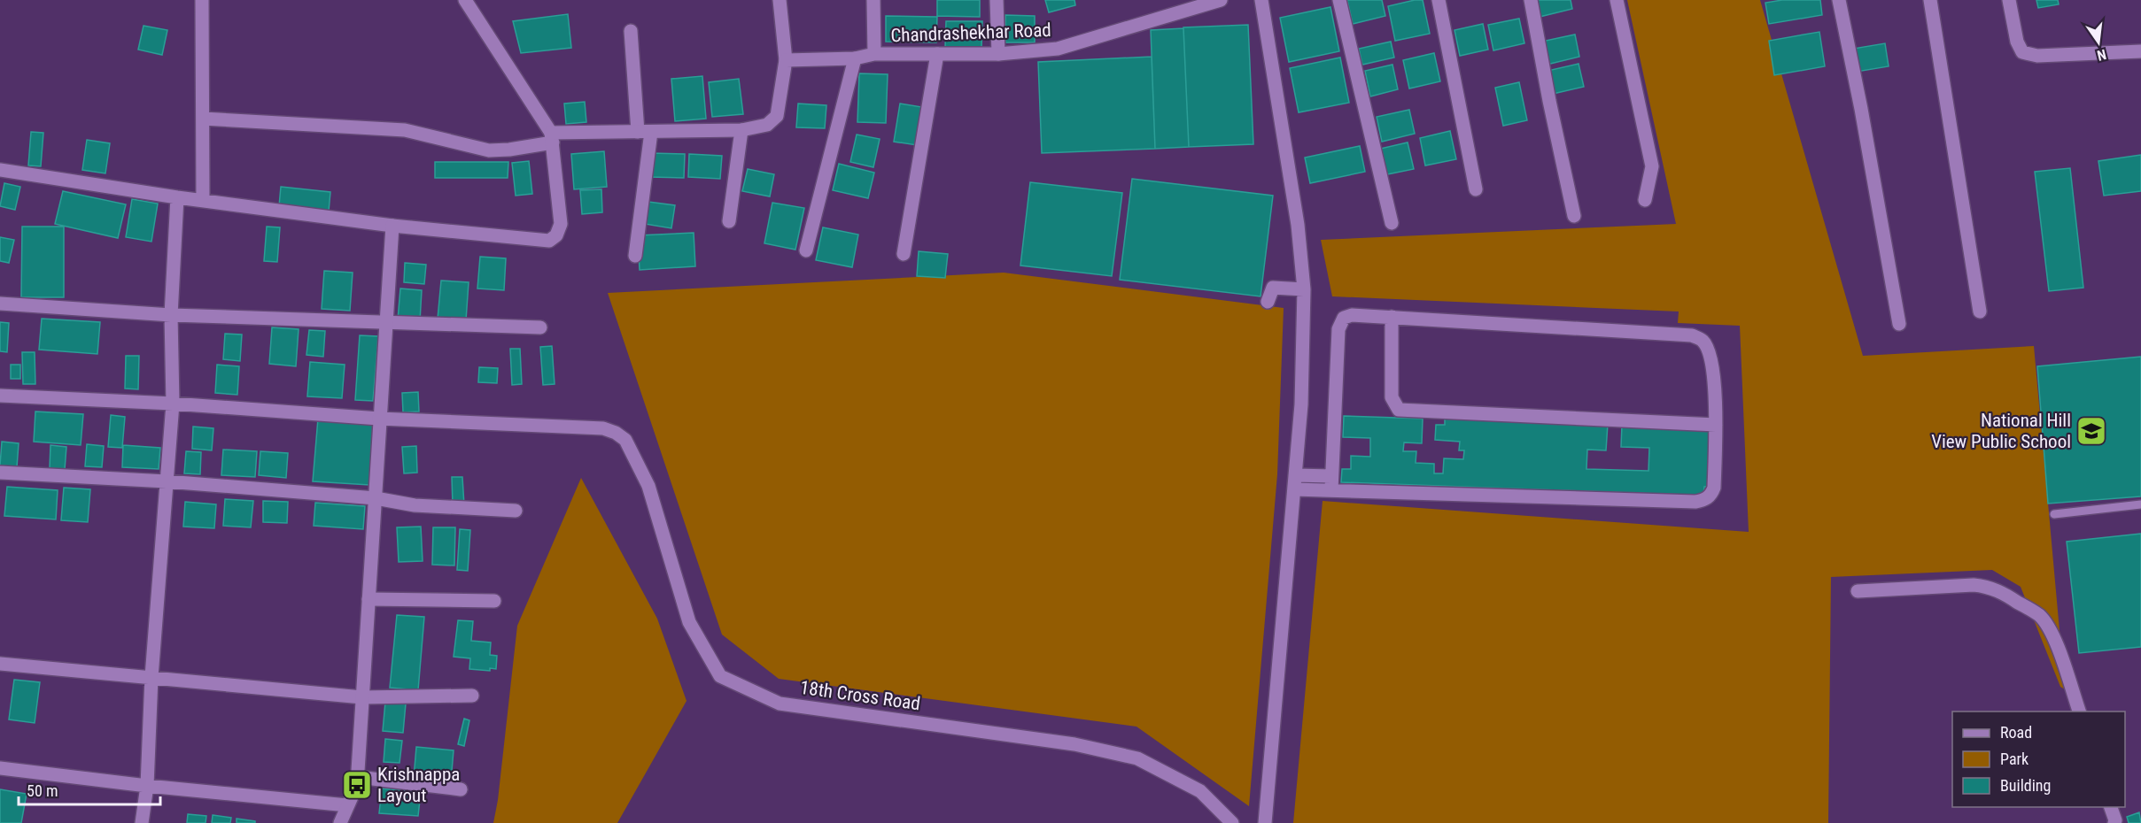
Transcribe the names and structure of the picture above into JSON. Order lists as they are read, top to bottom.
{
  "streets": {
    "street": ["Chandrashekhar Road", "18th Cross Road"]
  },
  "places": {
    "school or university": ["National Hill View Public School"],
    "bus stop": ["Krishnappa Layout"]
  },
  "legend": ["Road", "Park", "Building"],
  "scale_bar": "50 m",
  "north": "bottom"
}
